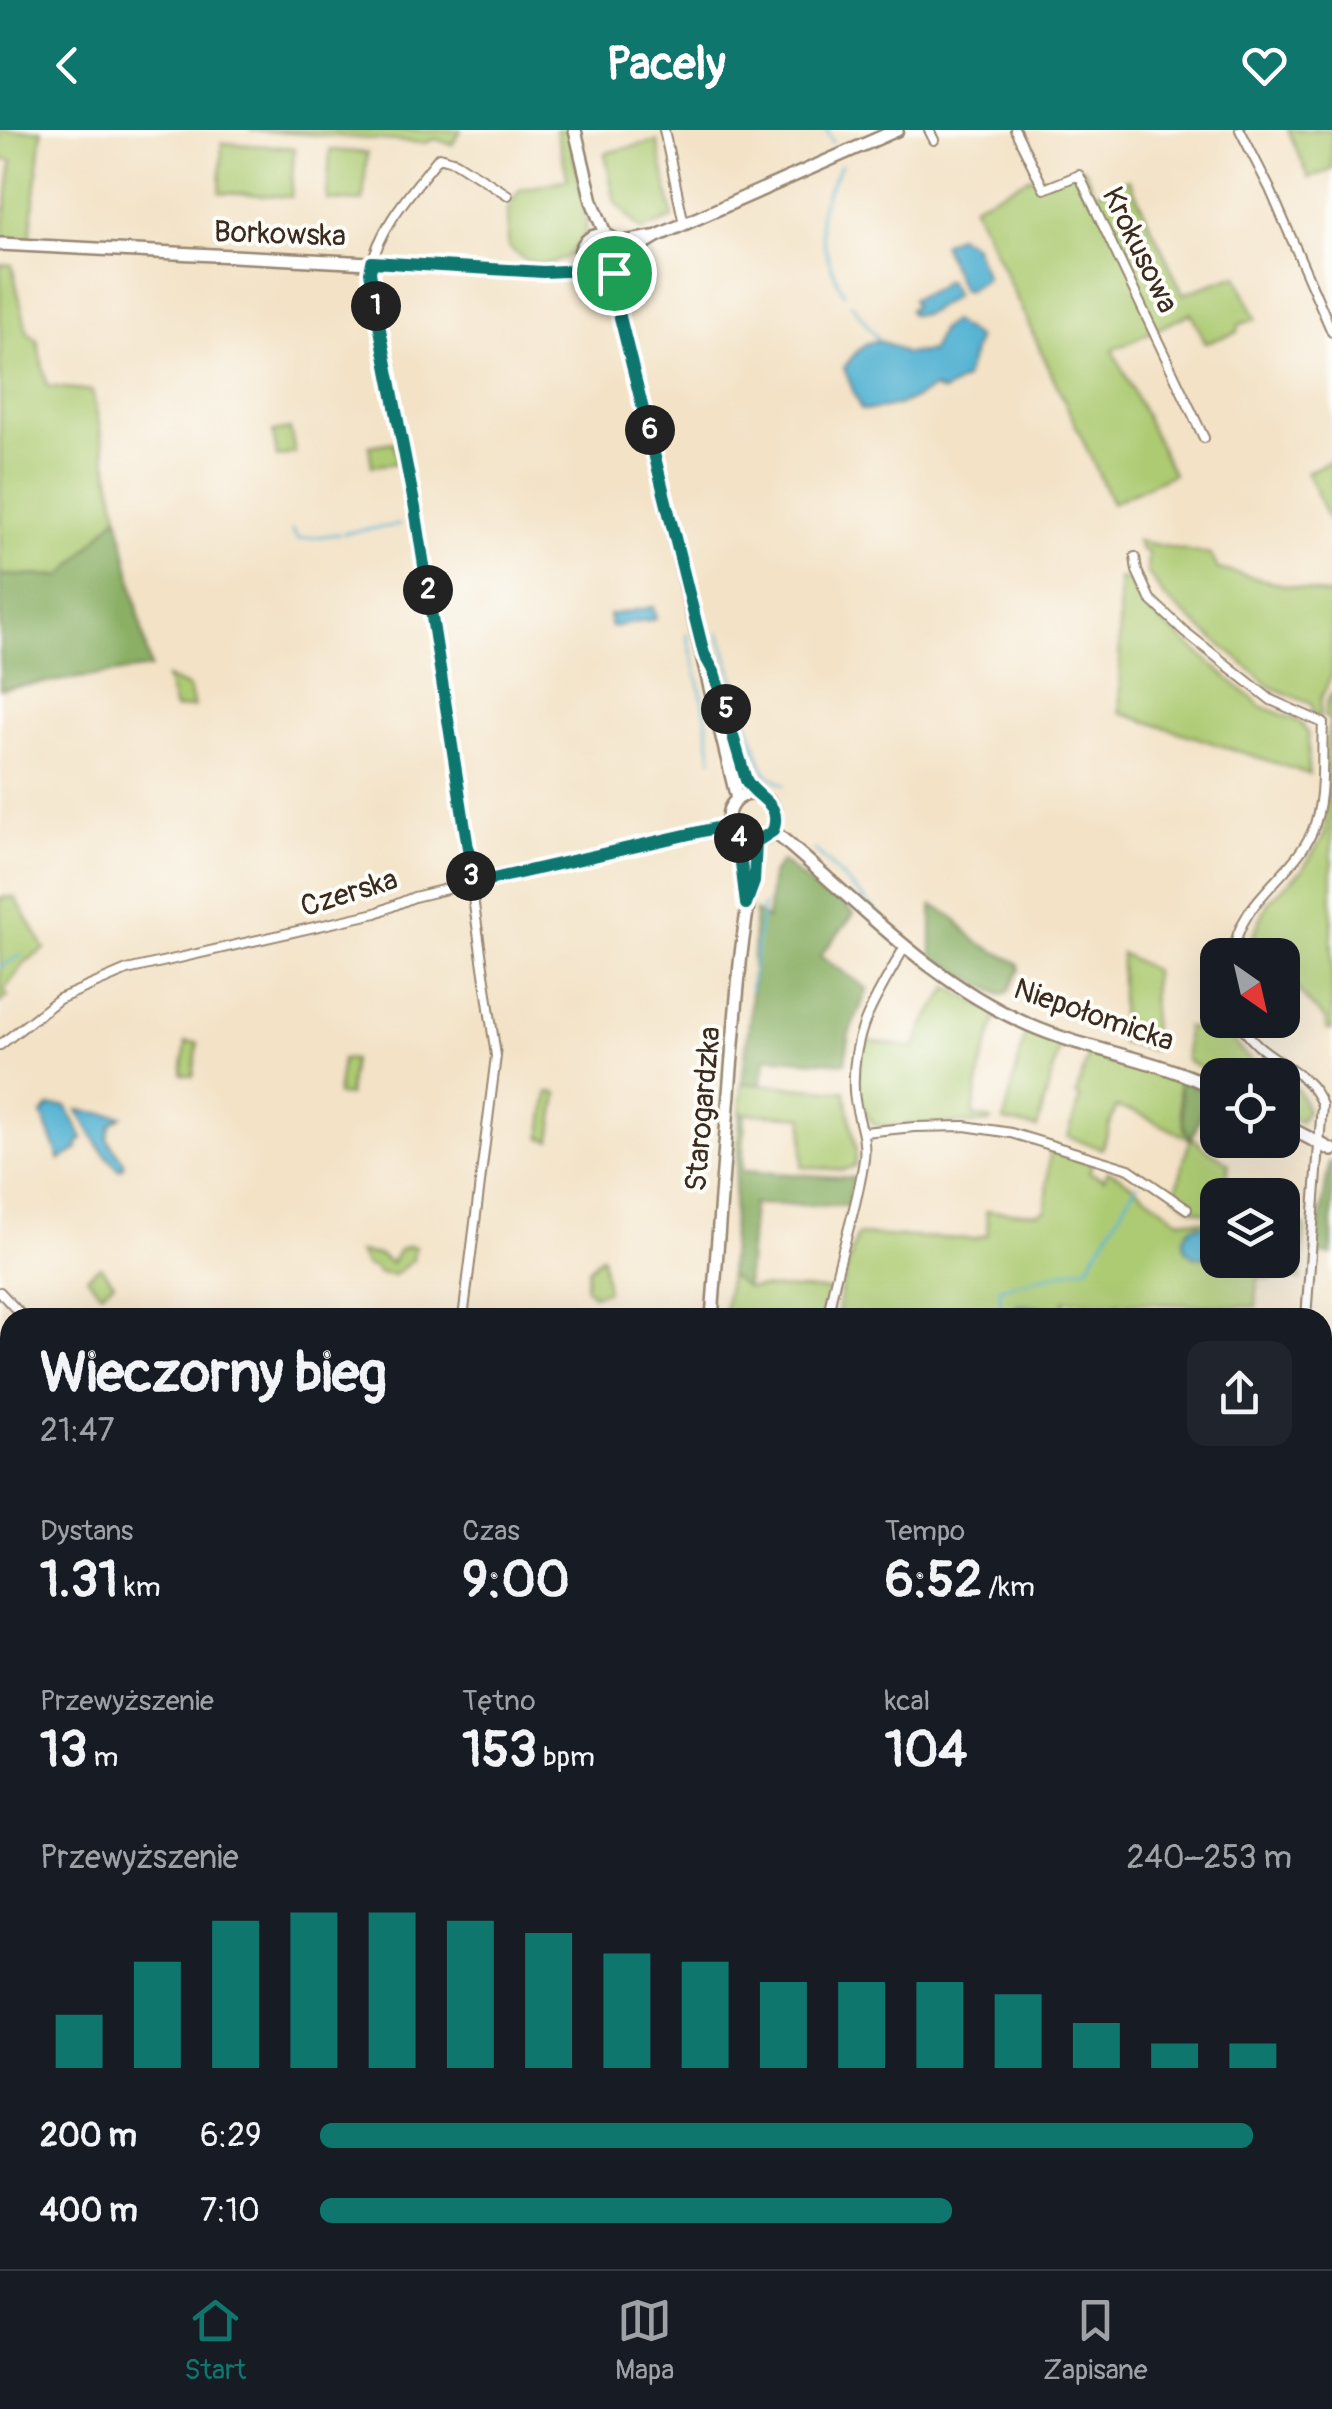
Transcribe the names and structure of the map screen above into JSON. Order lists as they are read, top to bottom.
{
  "streets": {
    "main road": ["Borkowska", "Niepołomicka", "Starogardzka"],
    "street": ["Krokusowa", "Czerska"]
  },
  "crossings": [
    ["Czerska", "Niepołomicka"],
    ["Czerska", "Starogardzka"],
    ["Niepołomicka", "Starogardzka"]
  ],
  "north": "bottom right",
  "page": {
    "header": "Pacely",
    "pins": [
      "1",
      "6",
      "2",
      "5",
      "4",
      "3"
    ],
    "heading": ["Wieczorny bieg", "21:47"],
    "stats": [
      ["Dystans", "1.31 km"],
      ["Czas", "9:00"],
      ["Tempo", "6:52 /km"],
      ["Przewyższenie", "13 m"],
      ["Tętno", "153 bpm"],
      ["kcal", "104"]
    ],
    "chart": ["Przewyższenie", "240–253 m"],
    "list": [
      {
        "name": "200 m",
        "note": "6:29"
      },
      {
        "name": "400 m",
        "note": "7:10"
      }
    ],
    "tabs": ["Start", "Mapa", "Zapisane"]
  }
}
